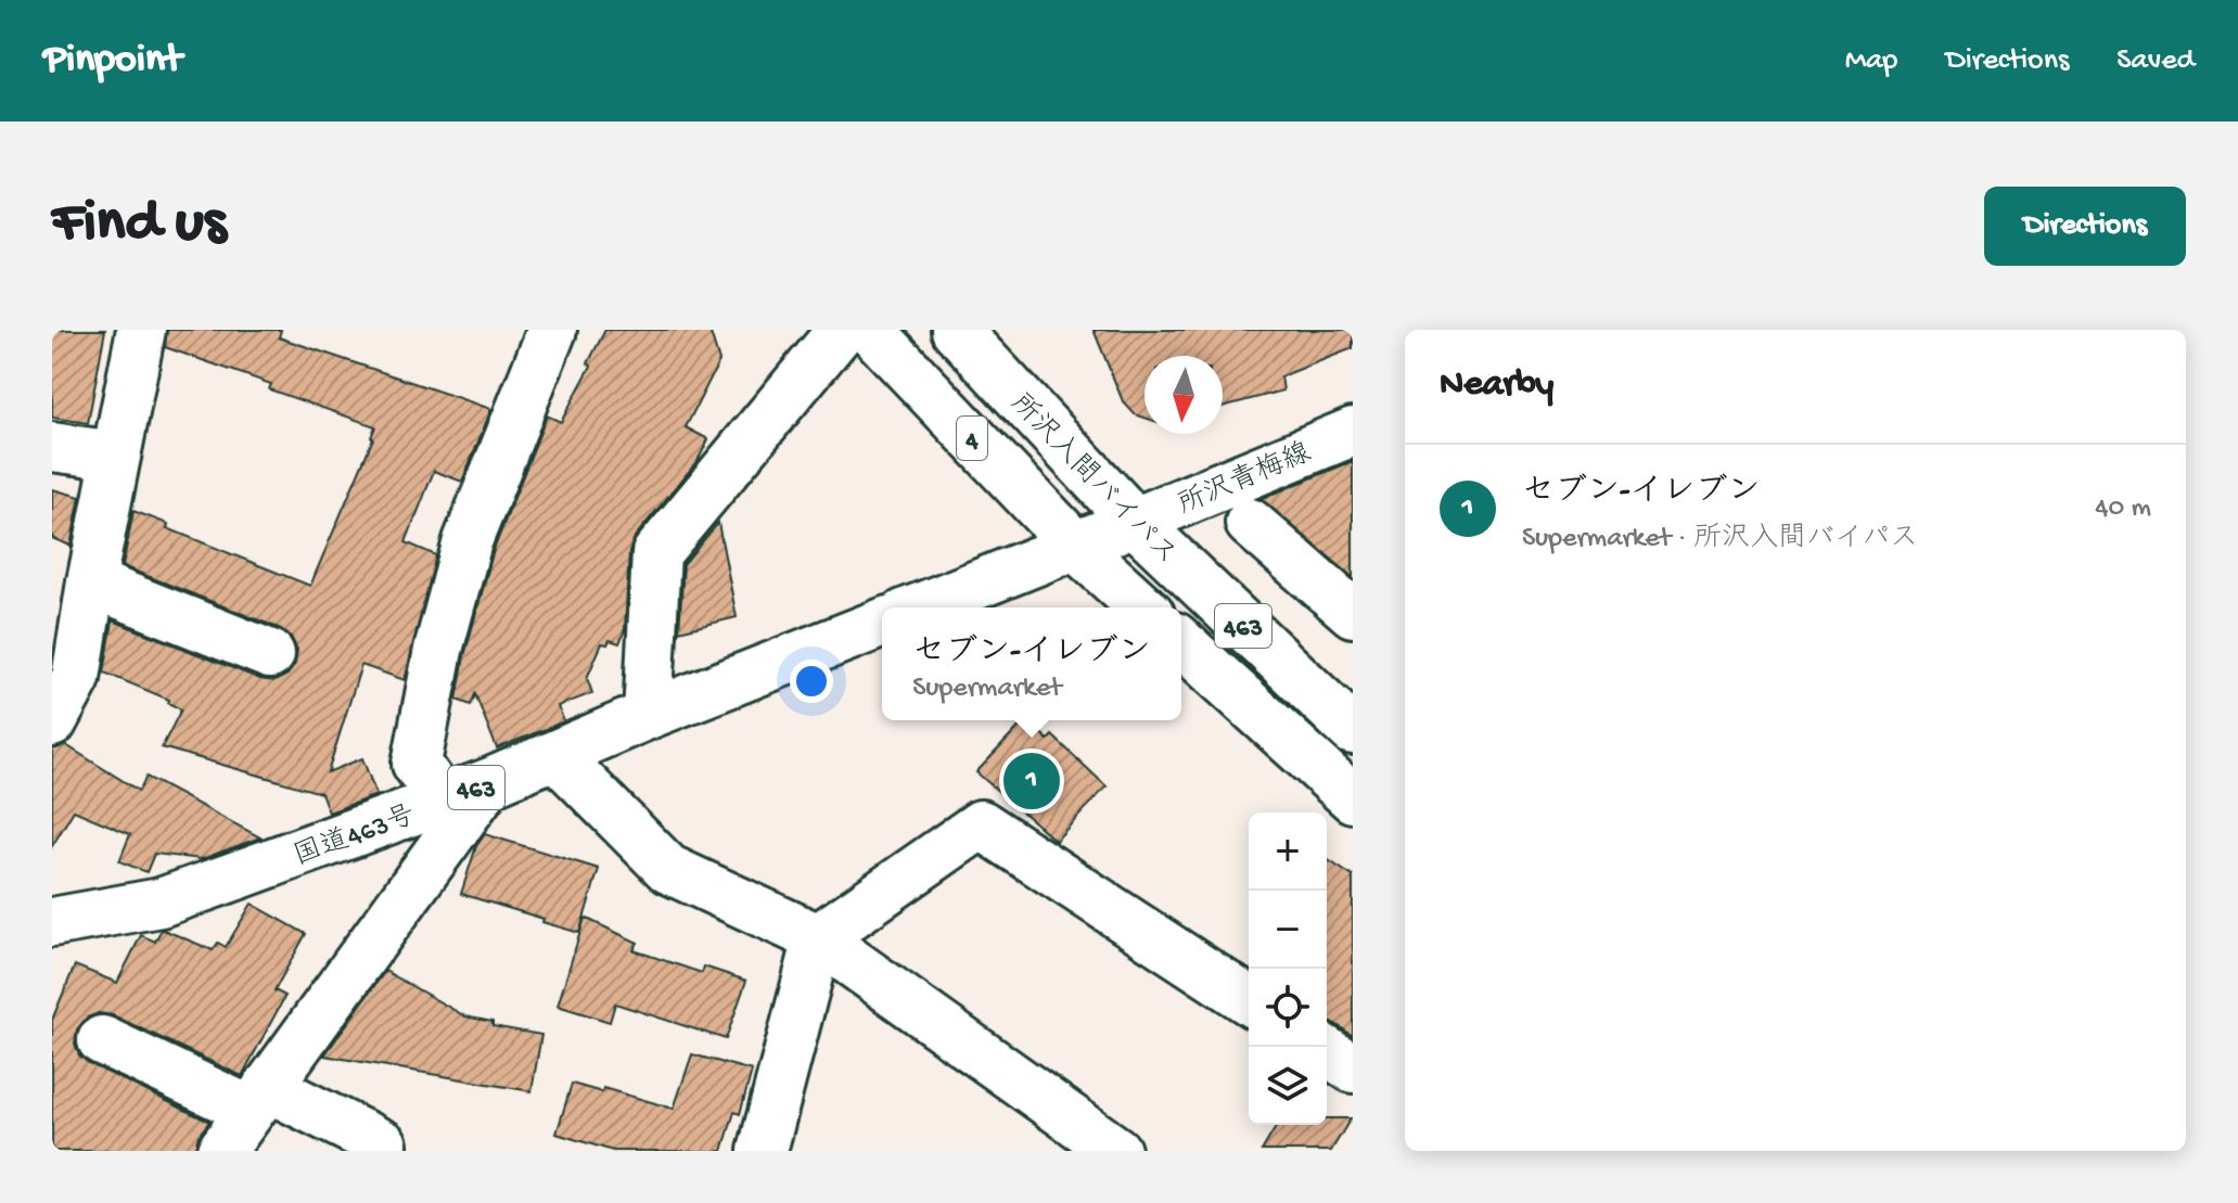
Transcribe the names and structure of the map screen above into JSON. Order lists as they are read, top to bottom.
{
  "streets": {
    "main road": [
      "4",
      "所沢青梅線",
      "所沢入間バイパス",
      "463",
      "国道463号"
    ]
  },
  "crossings": [
    ["所沢青梅線", "所沢入間バイパス"]
  ],
  "north": "bottom",
  "page": {
    "header": "Pinpoint",
    "nav": ["Map", "Directions", "Saved"],
    "buttons": "Directions",
    "title": "Find us",
    "heading": "Nearby",
    "list": [
      {
        "mark": "1",
        "name": "セブン-イレブン",
        "note": "Supermarket · 所沢入間バイパス",
        "value": "40 m"
      }
    ],
    "popup": ["セブン-イレブン", "Supermarket"],
    "pins": "1",
    "map_buttons": ["+", "−"]
  }
}
